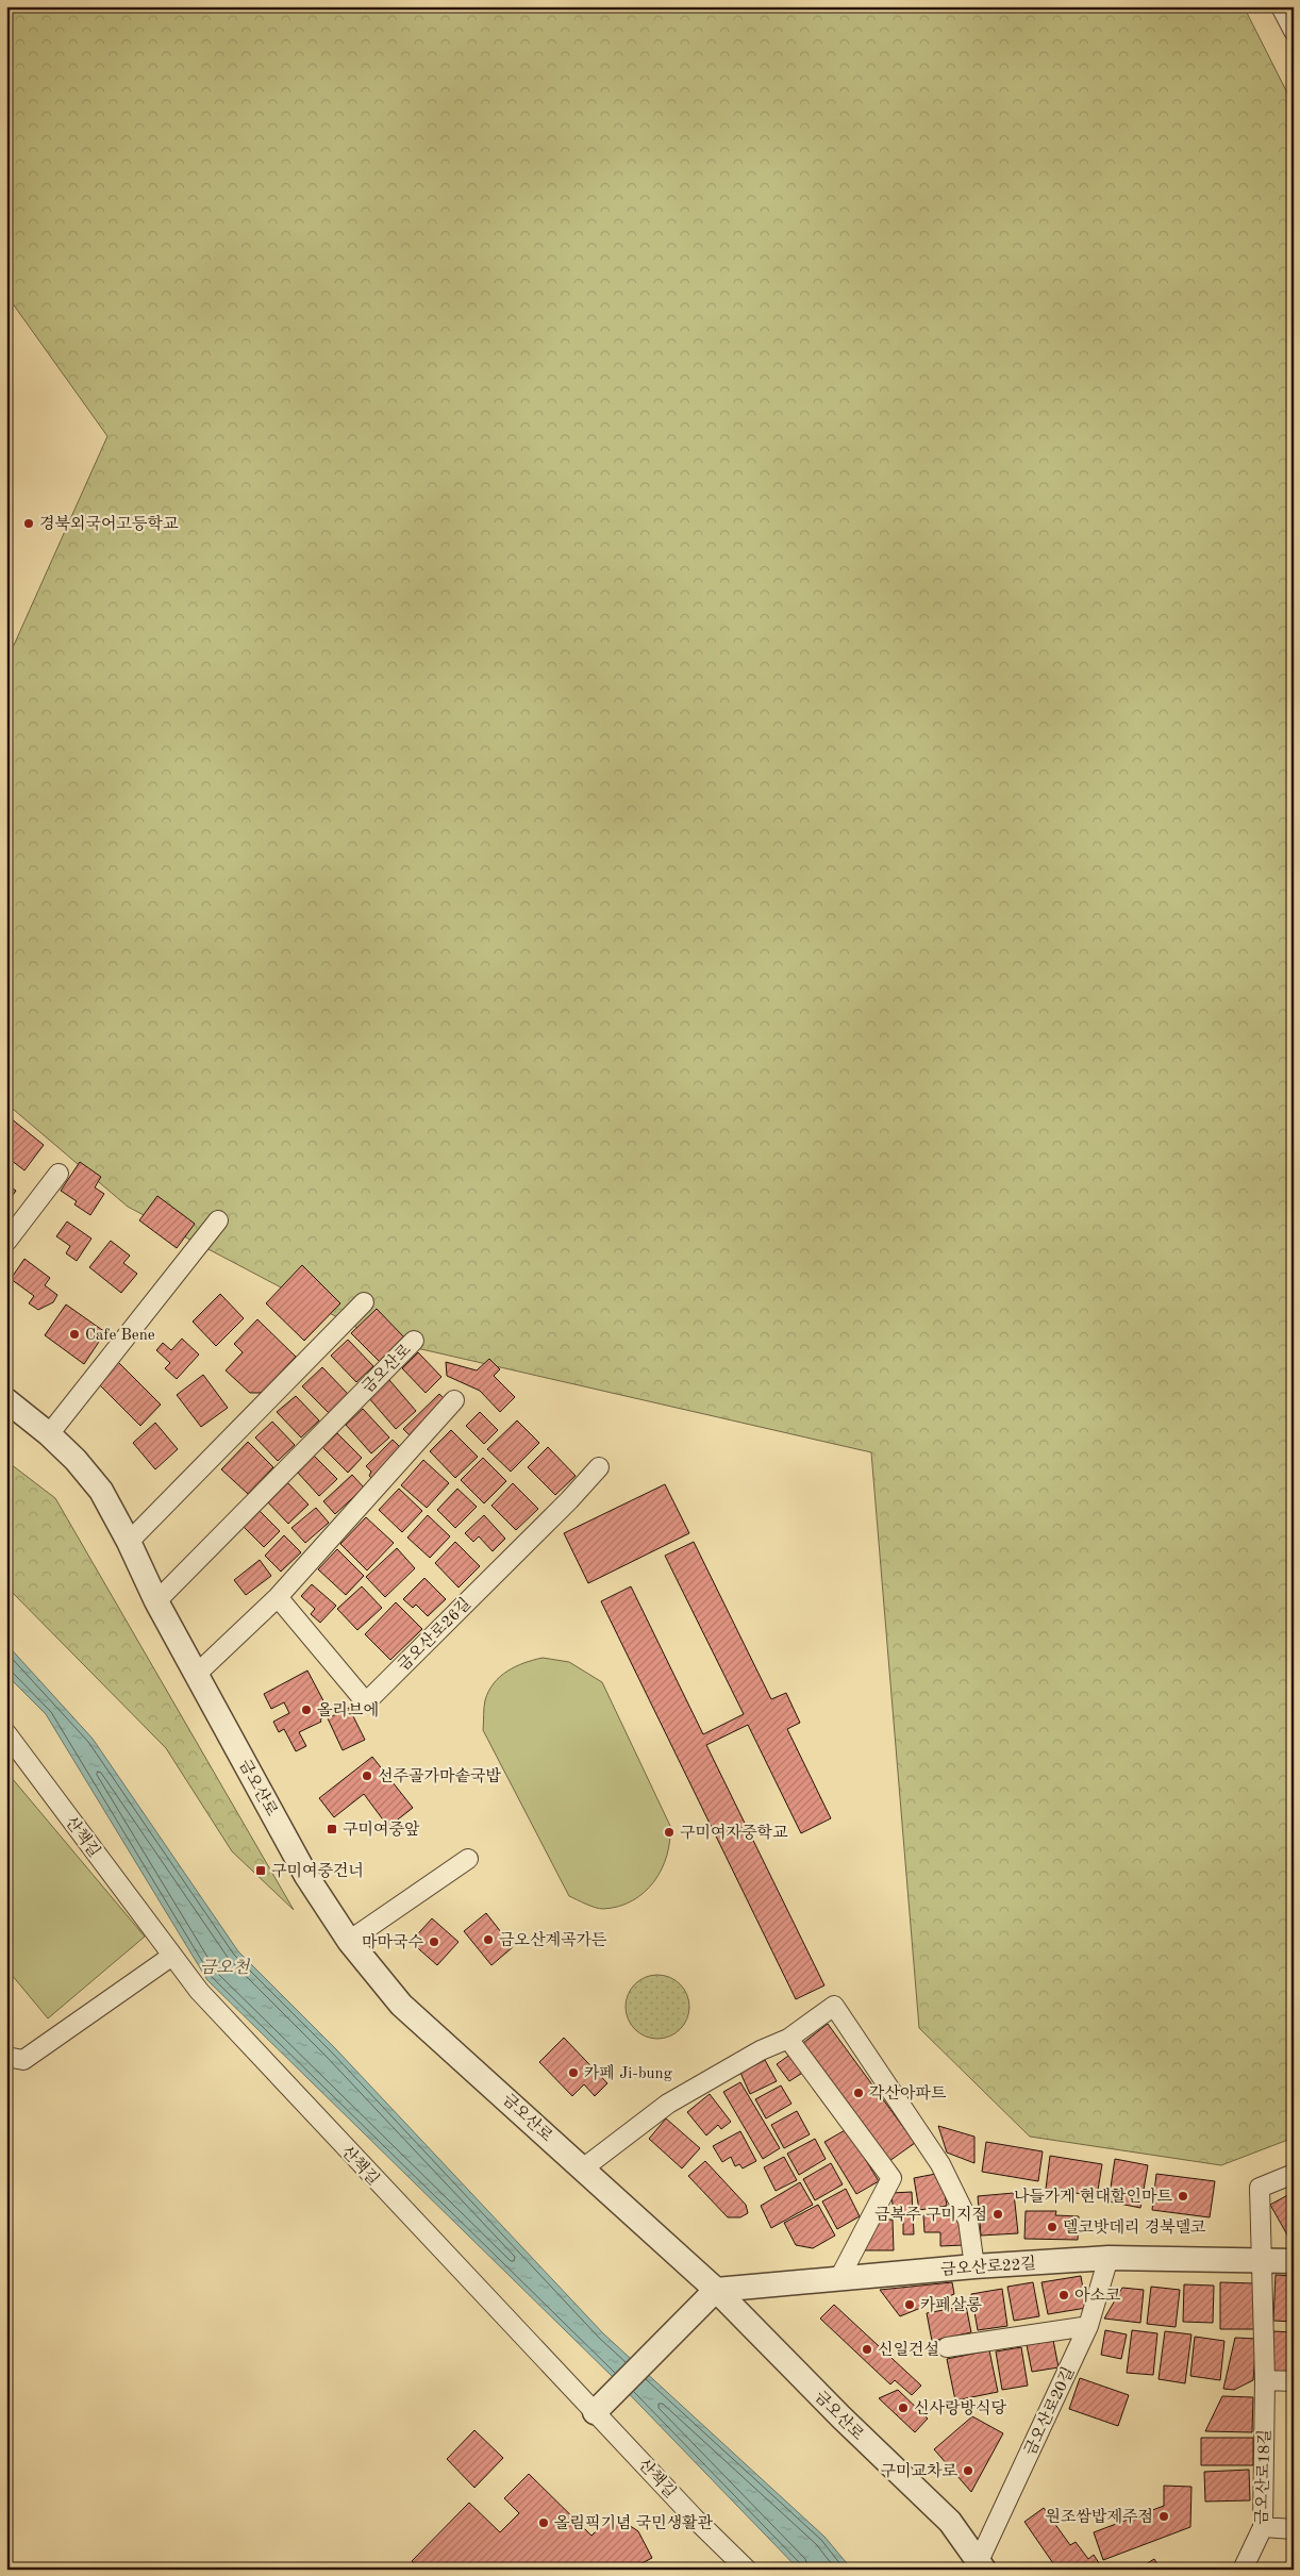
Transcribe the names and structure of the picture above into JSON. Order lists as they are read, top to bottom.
{
  "streets": {
    "street": [
      "금오산로",
      "금오산로26길",
      "산책길",
      "금오산로22길",
      "금오산로20길",
      "금오산로18길"
    ]
  },
  "crossings": [
    ["금오산로", "금오산로22길"],
    ["금오산로", "금오산로20길"],
    ["금오산로22길", "금오산로20길"],
    ["금오산로22길", "금오산로18길"]
  ],
  "water": ["금오천"],
  "places": {
    "other": [
      "경북외국어고등학교",
      "Cafe Bene",
      "올리브에",
      "선주골가마솥국밥",
      "구미여자중학교",
      "금오산계곡가든",
      "마마국수",
      "카페 Ji-bung",
      "각산아파트",
      "나들가게 현대할인마트",
      "금복주 구미지점",
      "델코밧데리 경북델코",
      "아소코",
      "카페살롱",
      "신일건설",
      "신사랑방식당",
      "구미교차로",
      "원조쌈밥제주점",
      "올림픽기념 국민생활관"
    ],
    "transit": ["구미여중앞", "구미여중건너"]
  }
}
